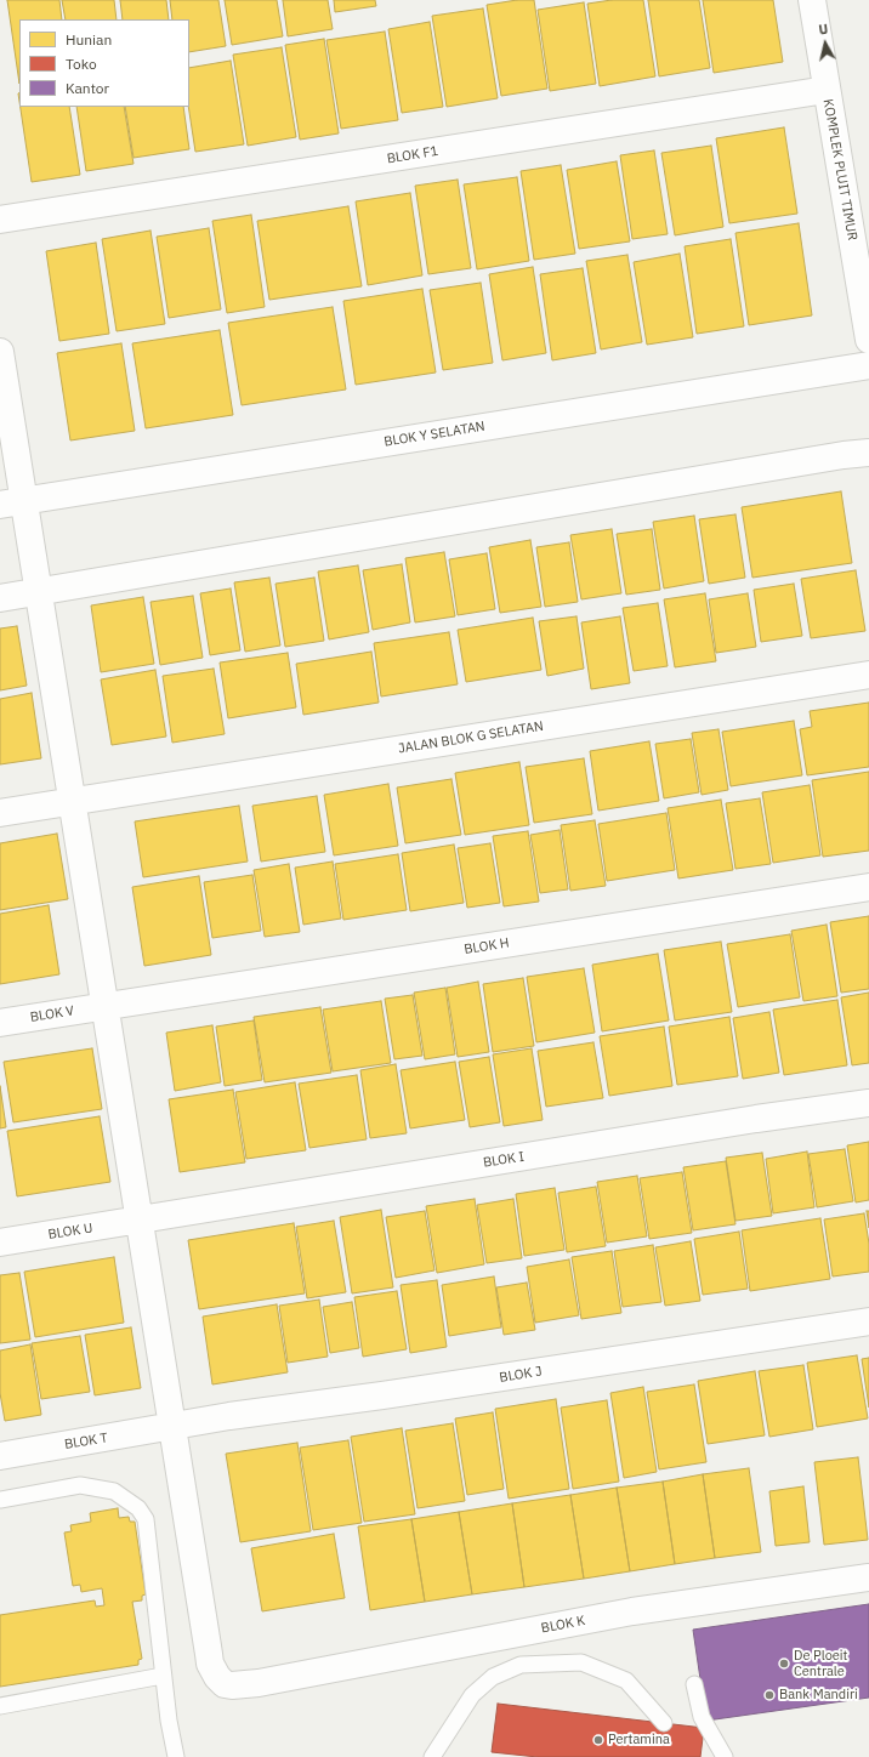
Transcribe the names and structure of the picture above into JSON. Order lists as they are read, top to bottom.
{
  "streets": {
    "street": [
      "BLOK F1",
      "KOMPLEK PLUIT TIMUR",
      "BLOK Y SELATAN",
      "JALAN BLOK G SELATAN",
      "BLOK H",
      "BLOK V",
      "BLOK I",
      "BLOK U",
      "BLOK J",
      "BLOK T",
      "BLOK K"
    ]
  },
  "crossings": [
    ["BLOK F1", "KOMPLEK PLUIT TIMUR"],
    ["BLOK H", "BLOK V"],
    ["BLOK I", "BLOK U"],
    ["BLOK J", "BLOK T"],
    ["BLOK J", "BLOK K"],
    ["BLOK T", "BLOK K"]
  ],
  "places": ["De Ploeit Centrale", "Bank Mandiri", "Pertamina"],
  "legend": ["Hunian", "Toko", "Kantor"],
  "north": "top"
}
